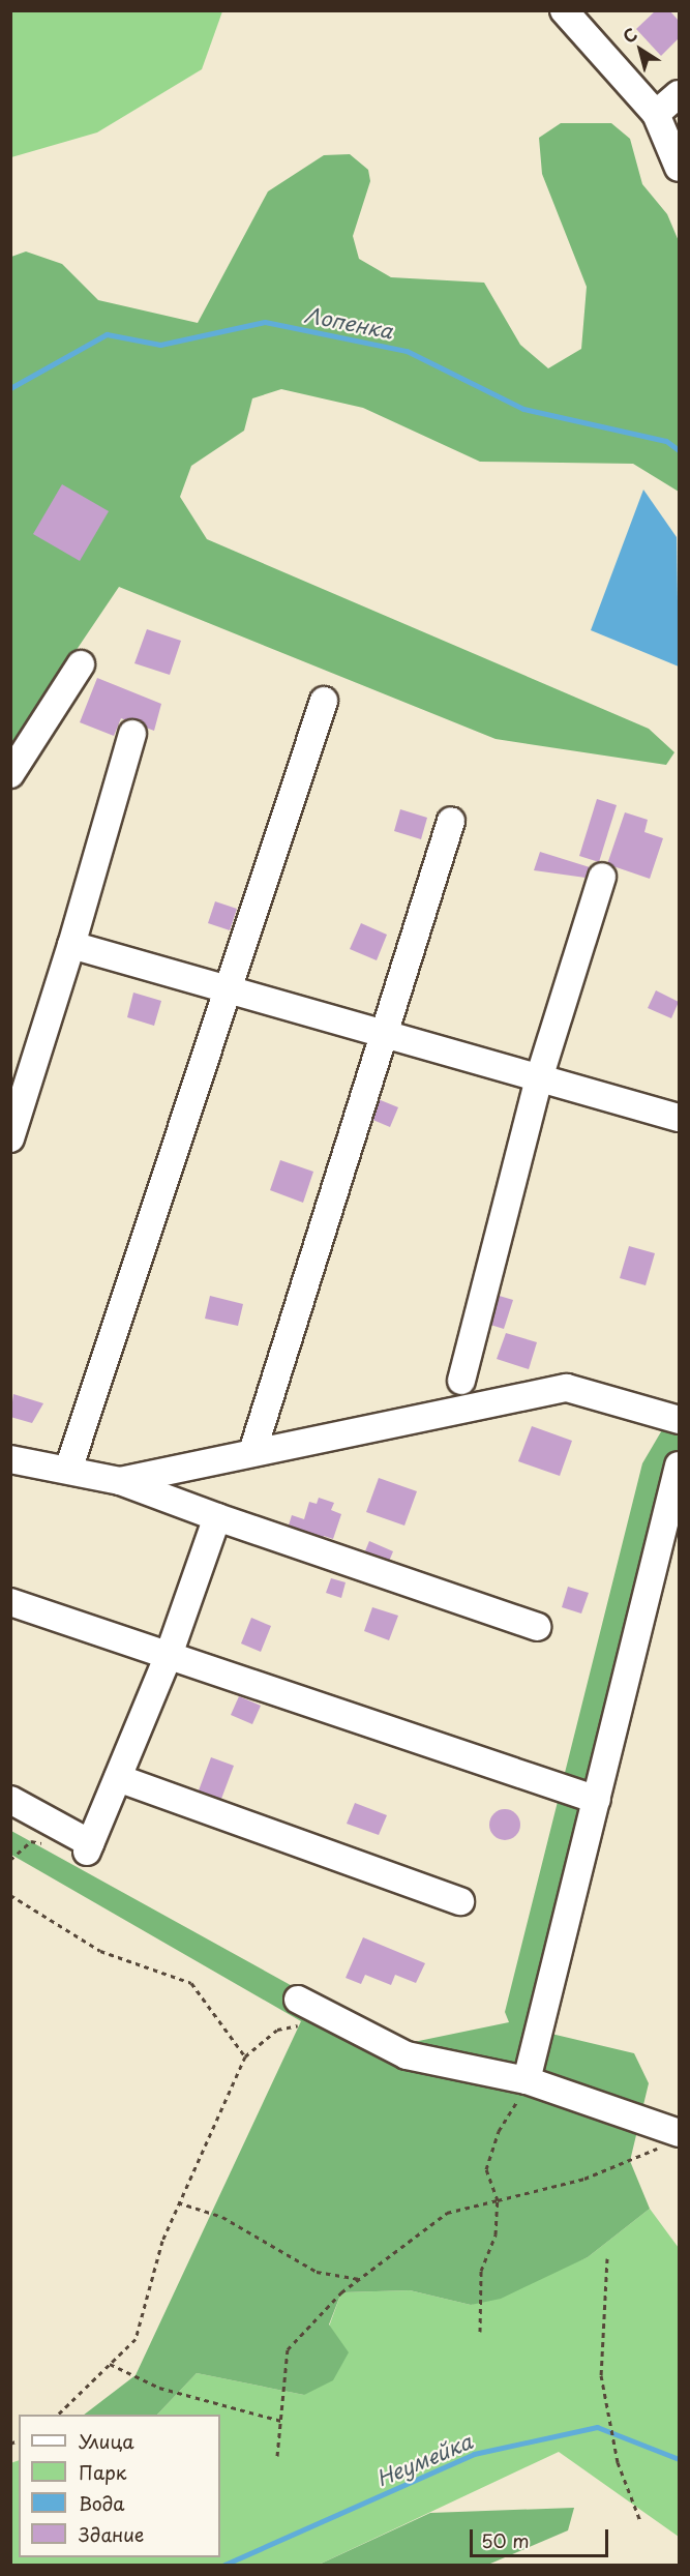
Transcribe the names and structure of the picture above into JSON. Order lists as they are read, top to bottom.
{
  "water": ["Лопенка", "Неумейка"],
  "legend": [
    "Улица",
    "Парк",
    "Вода",
    "Здание"
  ],
  "scale_bar": "50 m",
  "north": "top left"
}
